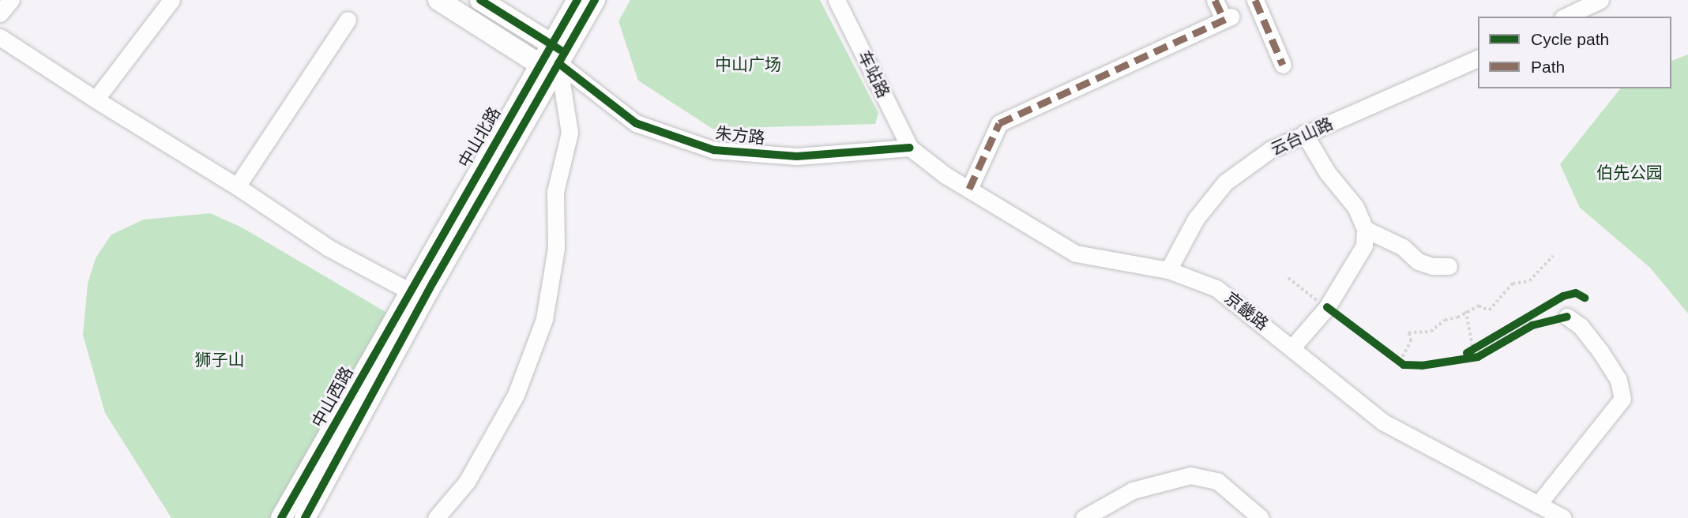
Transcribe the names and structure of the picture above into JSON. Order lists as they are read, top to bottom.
{
  "streets": {
    "main road": ["朱方路", "中山北路", "中山西路"],
    "street": ["车站路", "云台山路", "京畿路"]
  },
  "crossings": [
    ["车站路", "朱方路"],
    ["车站路", "京畿路"],
    ["朱方路", "中山北路"],
    ["朱方路", "京畿路"],
    ["朱方路", "中山西路"],
    ["云台山路", "京畿路"],
    ["中山北路", "中山西路"]
  ],
  "parks": ["中山广场", "伯先公园", "狮子山"],
  "legend": ["Cycle path", "Path"]
}
